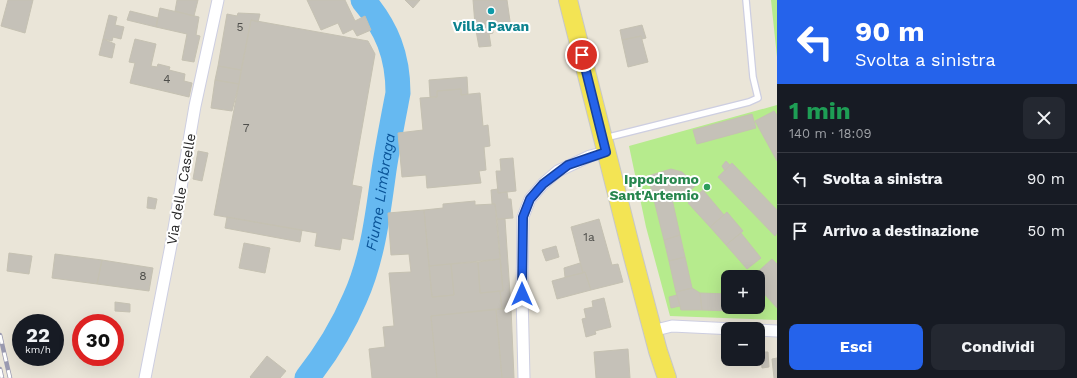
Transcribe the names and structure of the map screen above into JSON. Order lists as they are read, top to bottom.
{
  "streets": {
    "street": ["Via delle Caselle"]
  },
  "water": ["Fiume Limbraga"],
  "places": ["Villa Pavan", "Ippodromo Sant'Artemio"],
  "house_numbers": [
    "5",
    "4",
    "7",
    "1a",
    "8"
  ],
  "page": {
    "turn": ["90 m", "Svolta a sinistra"],
    "heading": ["1 min", "140 m · 18:09"],
    "list": [
      {
        "name": "Svolta a sinistra",
        "value": "90 m"
      },
      {
        "name": "Arrivo a destinazione",
        "value": "50 m"
      }
    ],
    "map_buttons": ["+", "−"],
    "speed": "22 km/h",
    "limit": "30",
    "buttons": ["Esci", "Condividi"]
  }
}
